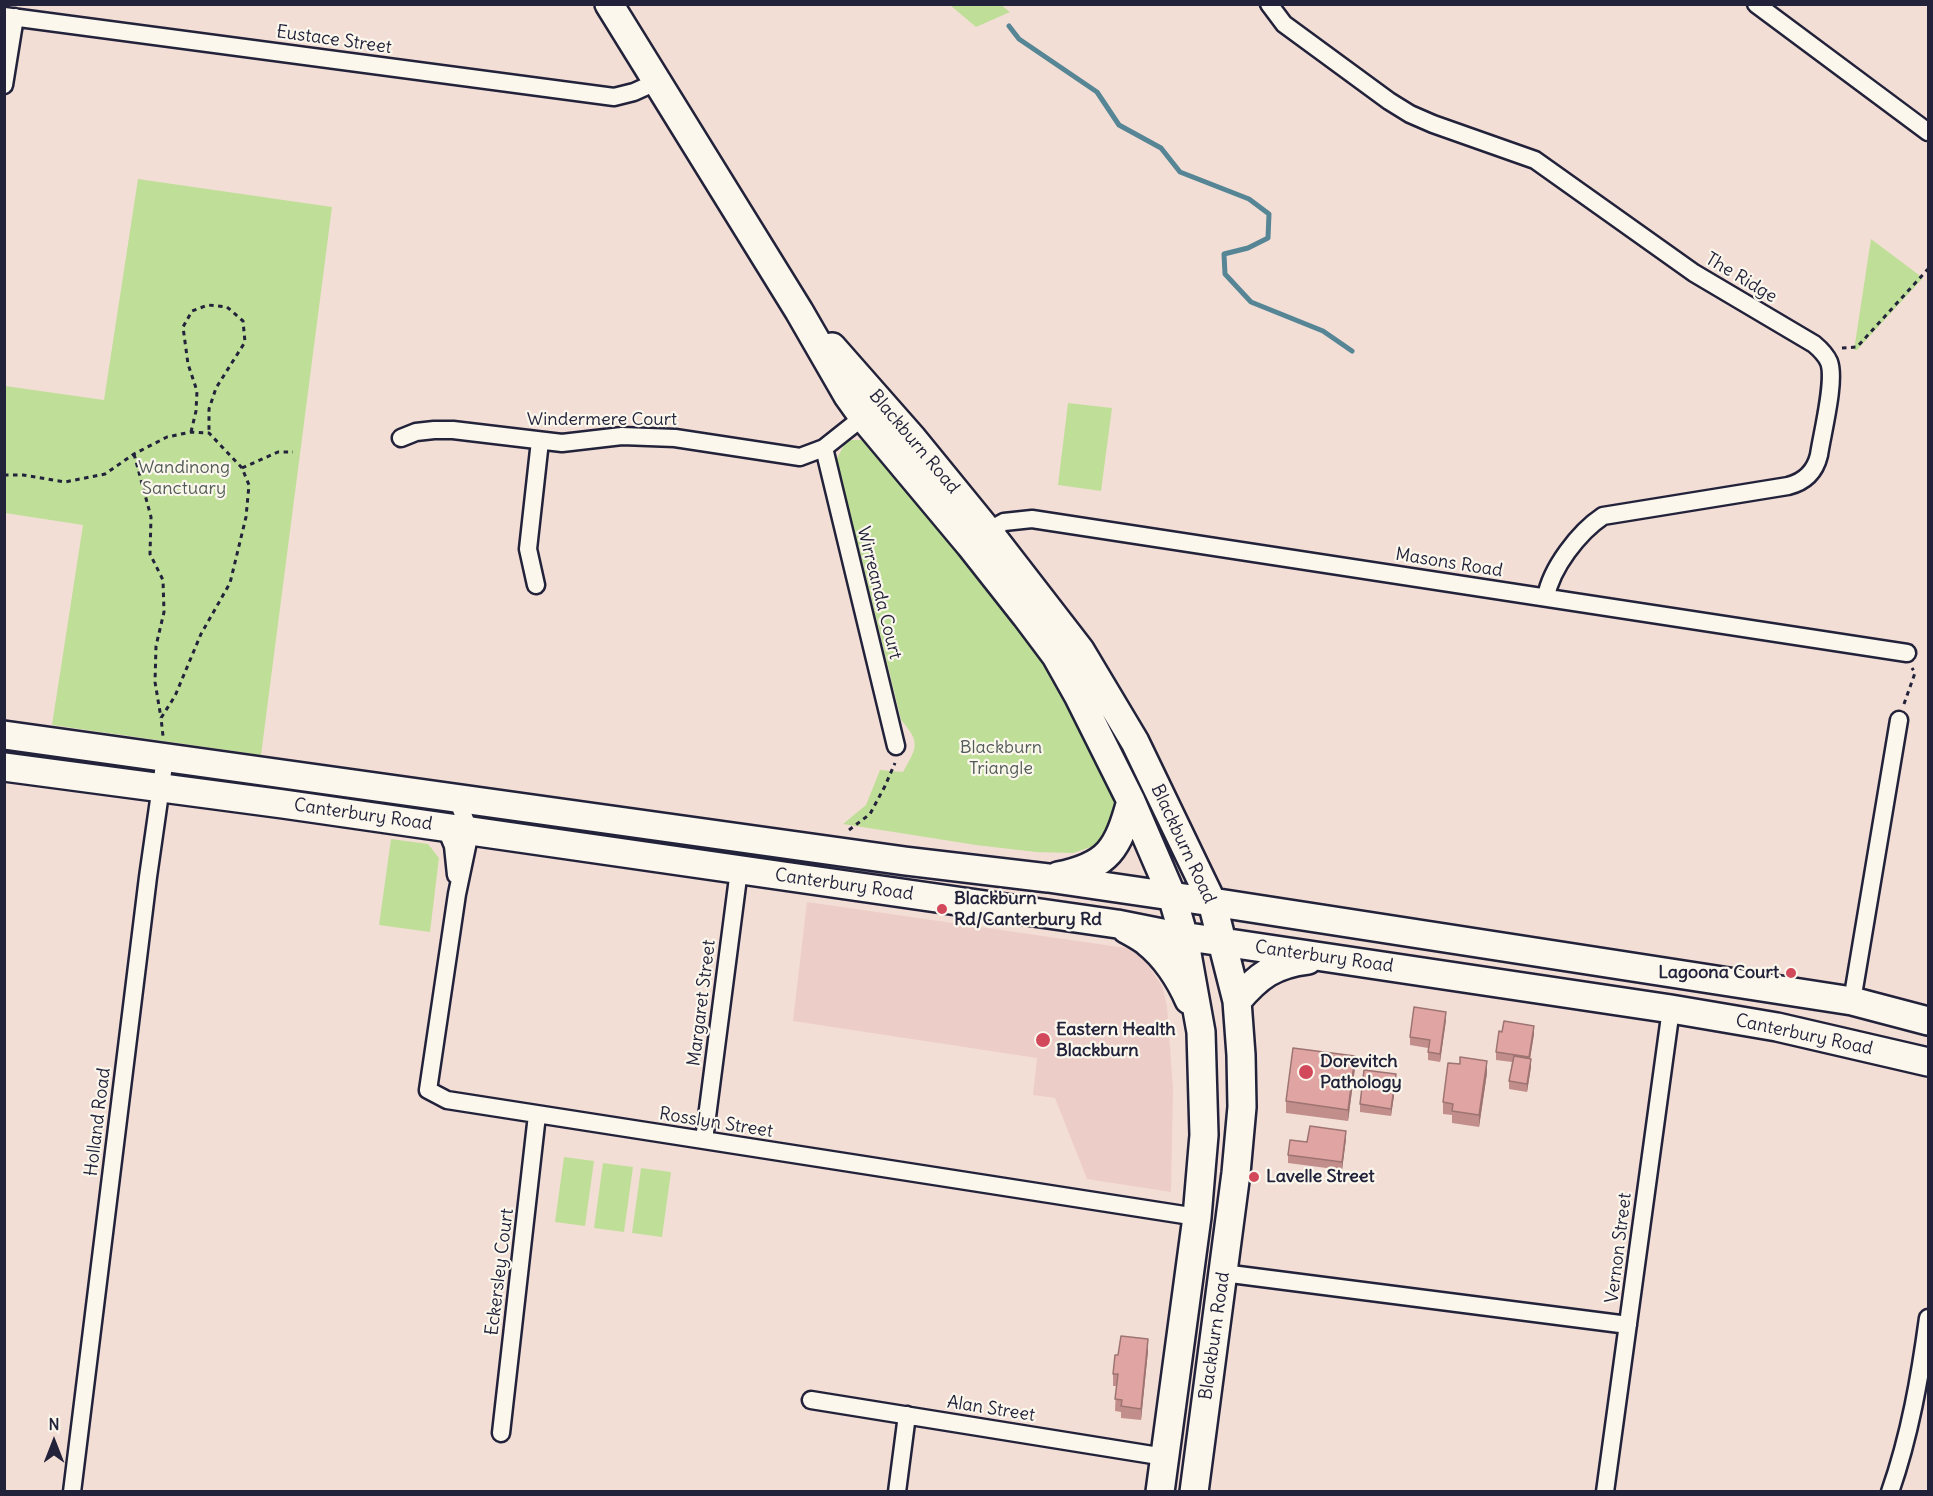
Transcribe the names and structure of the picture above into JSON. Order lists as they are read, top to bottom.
{
  "streets": {
    "main road": ["Blackburn Road", "Canterbury Road"],
    "street": [
      "Eustace Street",
      "The Ridge",
      "Windermere Court",
      "Masons Road",
      "Wirreanda Court",
      "Margaret Street",
      "Holland Road",
      "Rosslyn Street",
      "Vernon Street",
      "Eckersley Court",
      "Alan Street"
    ]
  },
  "crossings": [
    ["Eustace Street", "Blackburn Road"],
    ["Windermere Court", "Blackburn Road"],
    ["Windermere Court", "Wirreanda Court"],
    ["Blackburn Road", "Masons Road"],
    ["Blackburn Road", "Canterbury Road"],
    ["Blackburn Road", "Rosslyn Street"],
    ["Blackburn Road", "Alan Street"],
    ["Canterbury Road", "Margaret Street"],
    ["Canterbury Road", "Holland Road"],
    ["Canterbury Road", "Rosslyn Street"],
    ["Canterbury Road", "Vernon Street"],
    ["Margaret Street", "Rosslyn Street"],
    ["Rosslyn Street", "Eckersley Court"]
  ],
  "parks": ["Wandinong Sanctuary", "Blackburn Triangle"],
  "places": [
    "Blackburn Rd/Canterbury Rd",
    "Lagoona Court",
    "Eastern Health Blackburn",
    "Dorevitch Pathology",
    "Lavelle Street"
  ],
  "north": "top"
}
